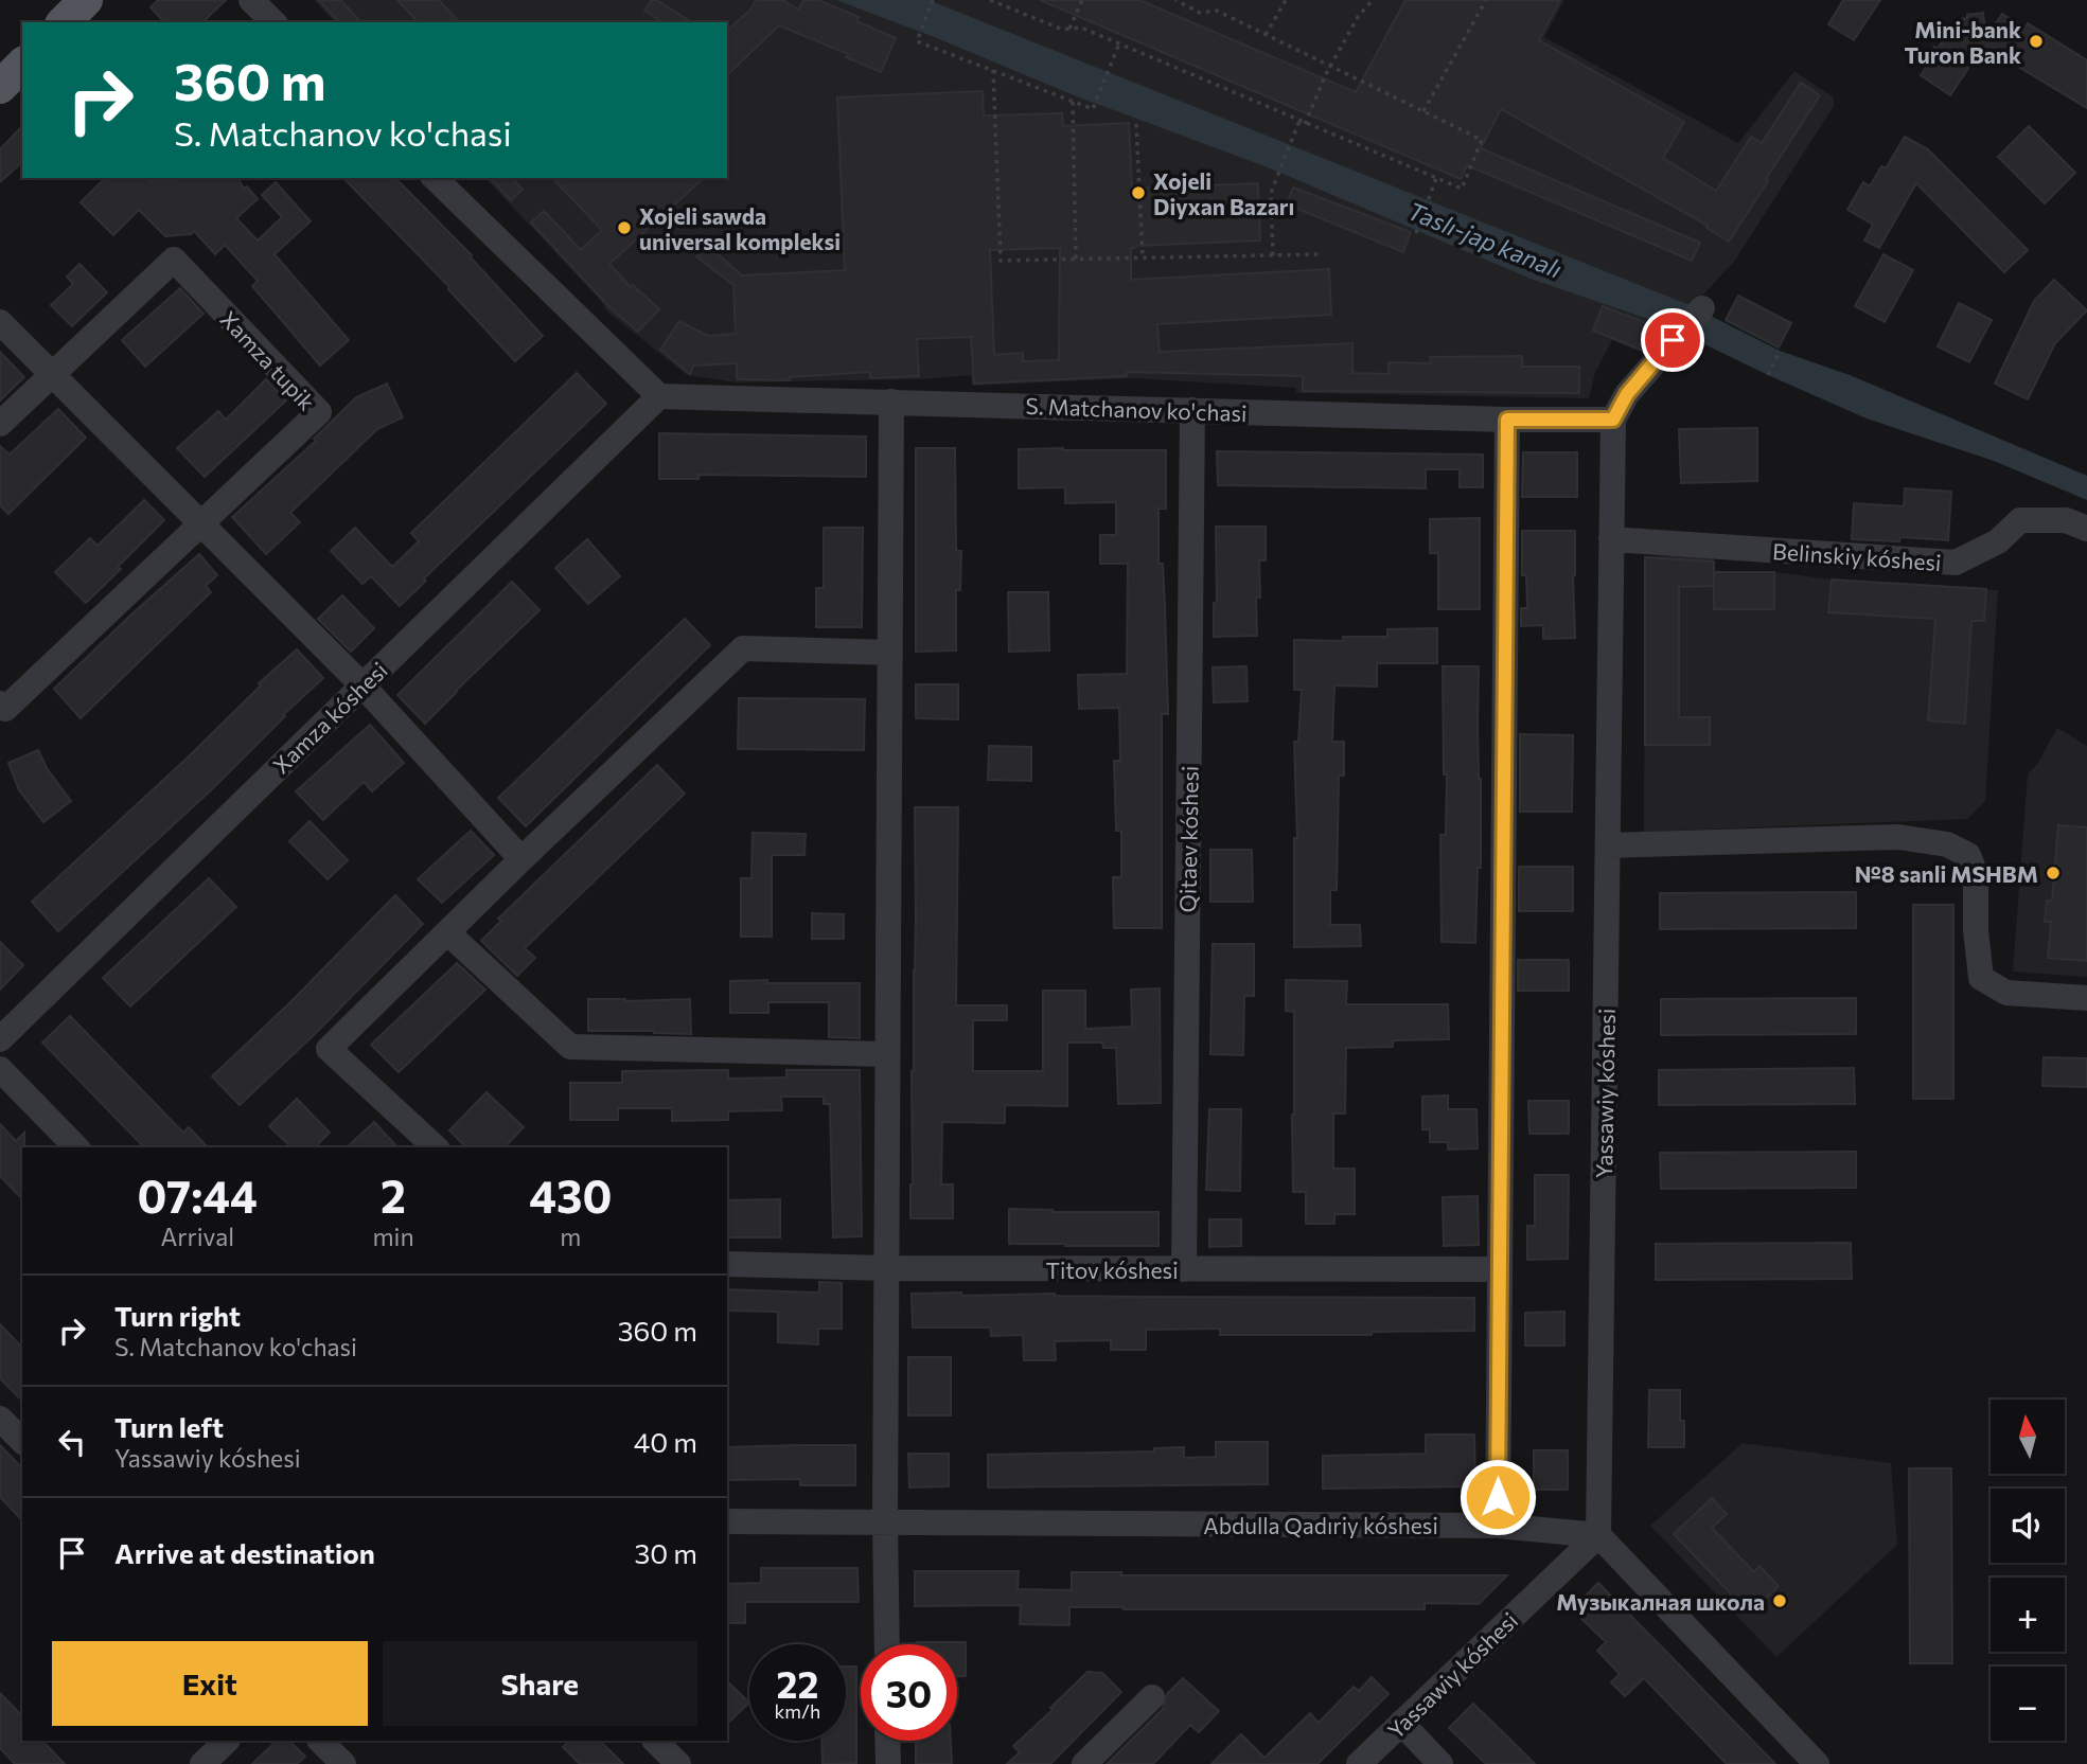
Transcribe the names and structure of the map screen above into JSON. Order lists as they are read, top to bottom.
{
  "streets": {
    "street": [
      "Xamza tupik",
      "S. Matchanov ko'chasi",
      "Belinskiy kóshesi",
      "Xamza kóshesi",
      "Qitaev kóshesi",
      "Yassawiy kóshesi",
      "Titov kóshesi",
      "Abdulla Qadıriy kóshesi"
    ]
  },
  "crossings": [
    ["S. Matchanov ko'chasi", "Xamza kóshesi"],
    ["S. Matchanov ko'chasi", "Qitaev kóshesi"],
    ["S. Matchanov ko'chasi", "Yassawiy kóshesi"],
    ["Belinskiy kóshesi", "Yassawiy kóshesi"],
    ["Qitaev kóshesi", "Titov kóshesi"],
    ["Yassawiy kóshesi", "Abdulla Qadıriy kóshesi"]
  ],
  "water": ["Taslı-jap kanalı"],
  "places": [
    "Mini-bank Turon Bank",
    "Xojeli Diyxan Bazarı",
    "Xojeli sawda universal kompleksi",
    "№8 sanli MSHBM",
    "Музыкалная школа"
  ],
  "north": "top",
  "page": {
    "turn": ["360 m", "S. Matchanov ko'chasi"],
    "eta": [
      "07:44",
      "Arrival",
      "2",
      "min",
      "430",
      "m"
    ],
    "list": [
      {
        "name": "Turn right",
        "note": "S. Matchanov ko'chasi",
        "value": "360 m"
      },
      {
        "name": "Turn left",
        "note": "Yassawiy kóshesi",
        "value": "40 m"
      },
      {
        "name": "Arrive at destination",
        "value": "30 m"
      }
    ],
    "map_buttons": ["+", "−"],
    "buttons": ["Exit", "Share"],
    "speed": "22 km/h",
    "limit": "30"
  }
}
